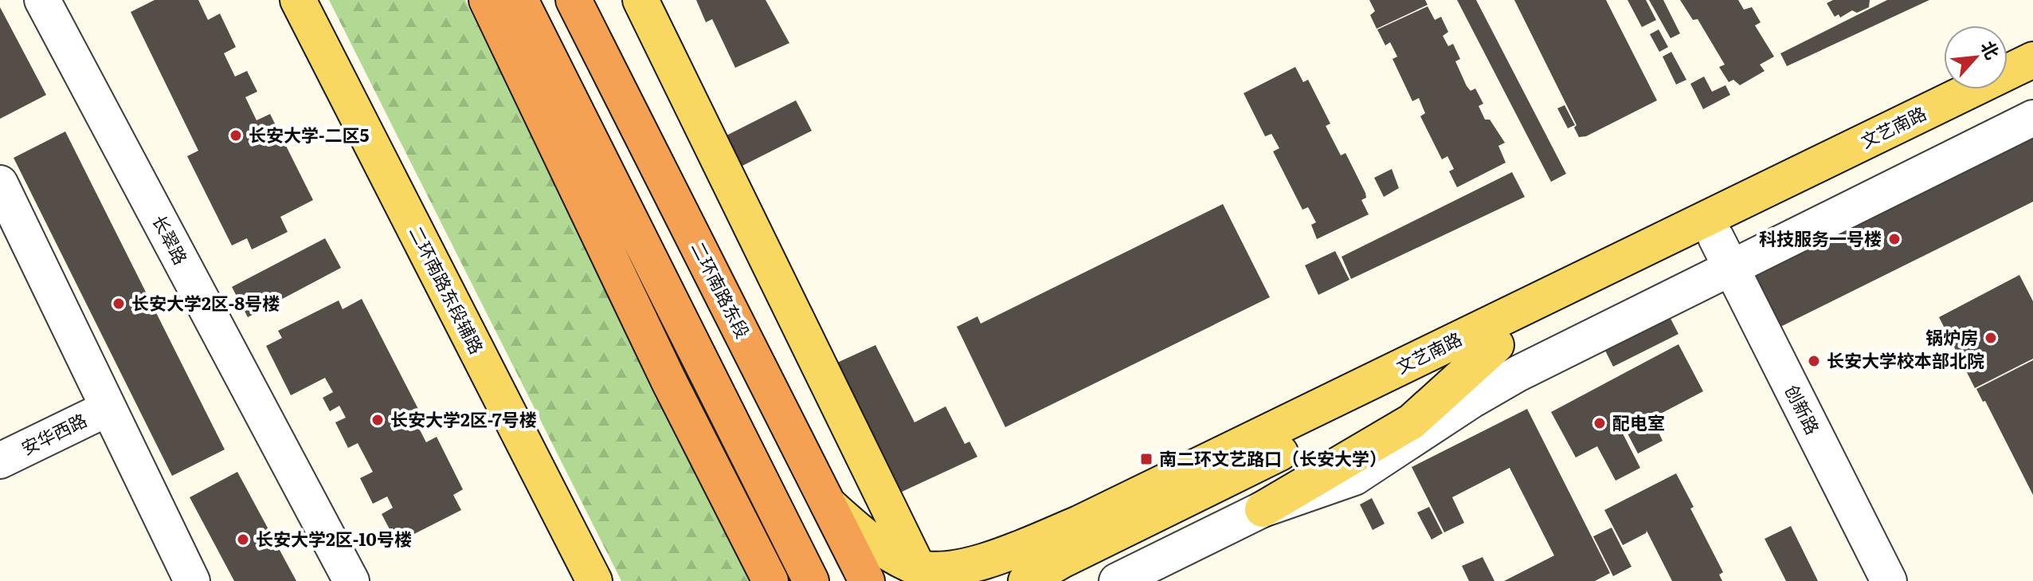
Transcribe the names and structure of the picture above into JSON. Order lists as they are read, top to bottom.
{
  "streets": {
    "highway": ["二环南路东段"],
    "main road": ["文艺南路", "二环南路东段辅路"],
    "street": ["长翠路", "创新路", "安华西路"]
  },
  "crossings": [
    ["文艺南路", "二环南路东段"],
    ["文艺南路", "创新路"]
  ],
  "places": {
    "other": [
      "长安大学-二区5",
      "科技服务一号楼",
      "长安大学2区-8号楼",
      "锅炉房",
      "长安大学校本部北院",
      "长安大学2区-7号楼",
      "配电室",
      "长安大学2区-10号楼"
    ],
    "transit": ["南二环文艺路口（长安大学）"]
  },
  "north": "top right"
}
